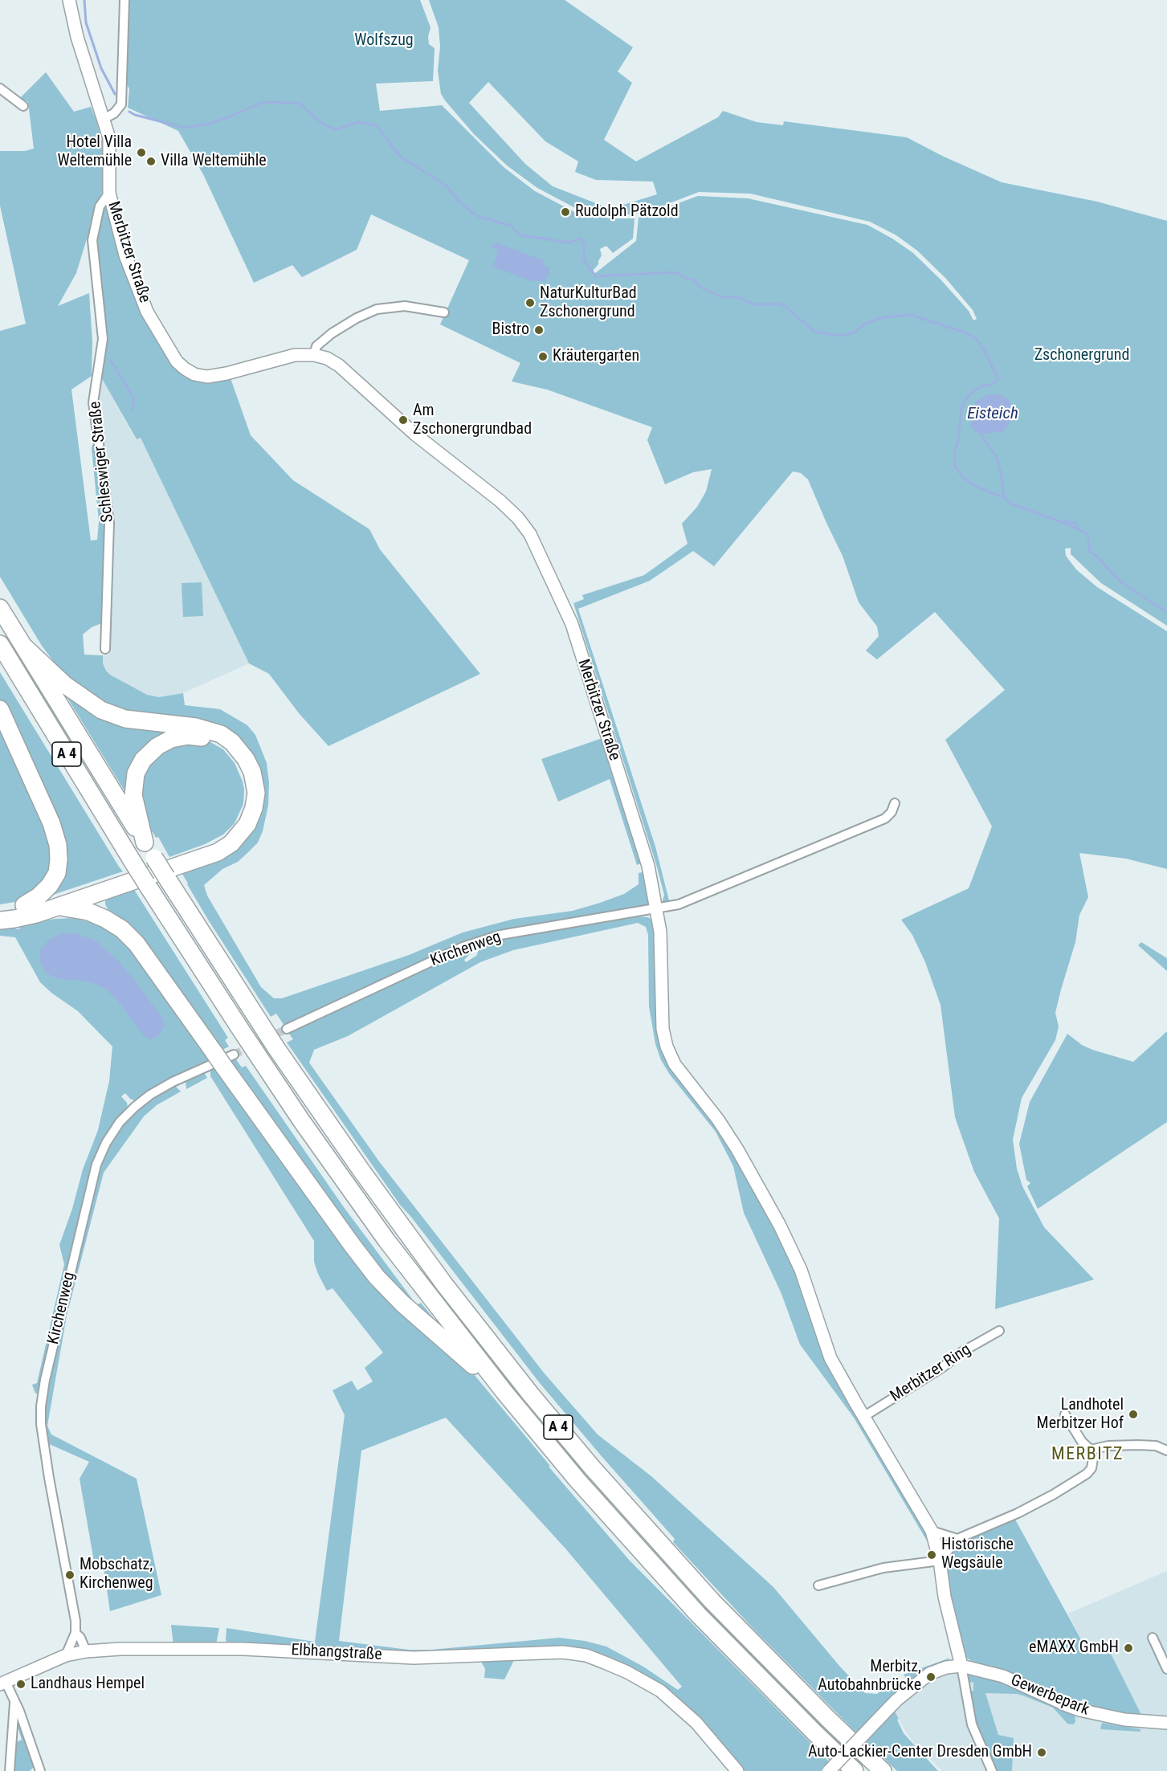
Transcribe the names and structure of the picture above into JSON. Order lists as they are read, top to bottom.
{
  "streets": {
    "highway": ["A 4"],
    "street": [
      "Merbitzer Straße",
      "Schleswiger Straße",
      "Kirchenweg",
      "Merbitzer Ring",
      "Elbhangstraße",
      "Gewerbepark"
    ]
  },
  "crossings": [
    ["Merbitzer Straße", "Schleswiger Straße"],
    ["Merbitzer Straße", "Kirchenweg"],
    ["Merbitzer Straße", "Merbitzer Ring"],
    ["Kirchenweg", "Elbhangstraße"]
  ],
  "districts": ["MERBITZ"],
  "water": ["Eisteich"],
  "parks": ["Wolfszug", "Zschonergrund"],
  "places": [
    "Hotel Villa Weltemühle",
    "Villa Weltemühle",
    "Rudolph Pätzold",
    "NaturKulturBad Zschonergrund",
    "Bistro",
    "Kräutergarten",
    "Am Zschonergrundbad",
    "Landhotel Merbitzer Hof",
    "Historische Wegsäule",
    "Mobschatz, Kirchenweg",
    "eMAXX GmbH",
    "Merbitz, Autobahnbrücke",
    "Landhaus Hempel",
    "Auto-Lackier-Center Dresden GmbH"
  ]
}
